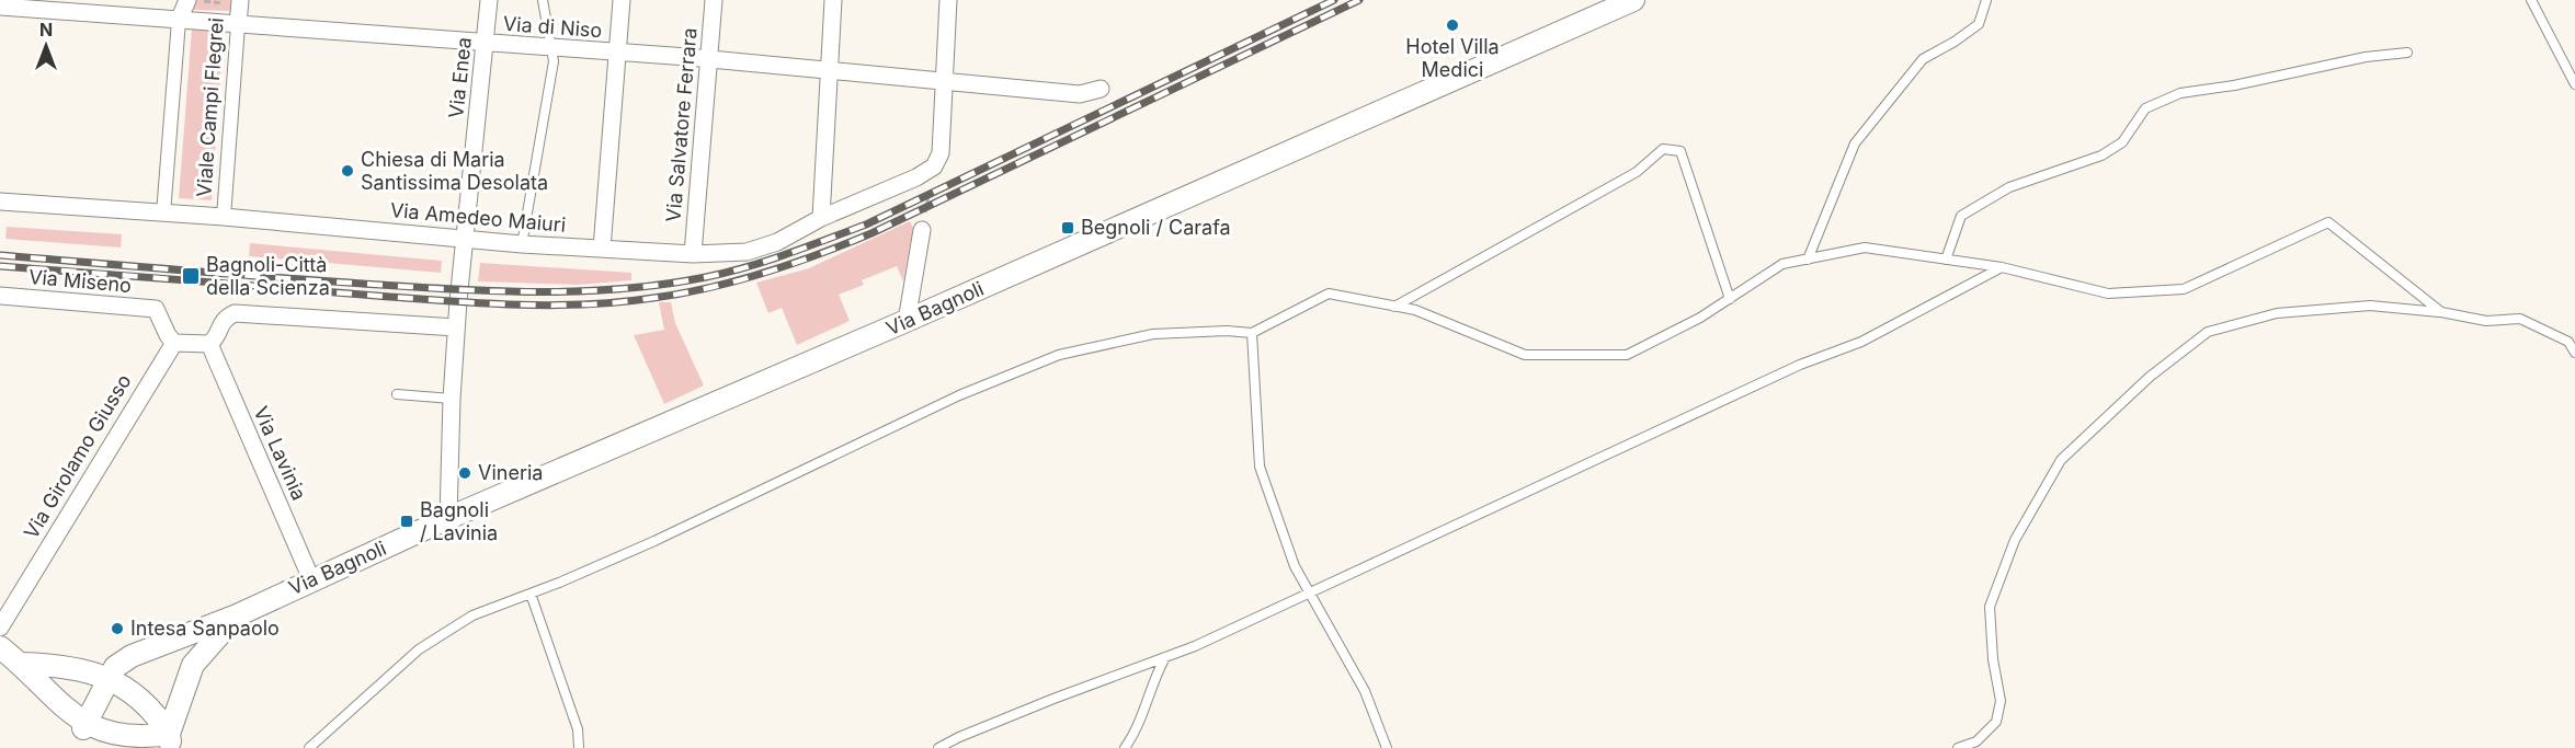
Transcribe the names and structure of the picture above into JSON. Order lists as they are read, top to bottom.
{
  "streets": {
    "street": [
      "Via di Niso",
      "Via Enea",
      "Viale Campi Flegrei",
      "Via Salvatore Ferrara",
      "Via Amedeo Maiuri",
      "Via Miseno",
      "Via Bagnoli",
      "Via Lavinia",
      "Via Girolamo Giusso"
    ]
  },
  "crossings": [
    ["Via di Niso", "Via Enea"],
    ["Via di Niso", "Viale Campi Flegrei"],
    ["Via di Niso", "Via Salvatore Ferrara"],
    ["Via Enea", "Via Amedeo Maiuri"],
    ["Viale Campi Flegrei", "Via Amedeo Maiuri"],
    ["Via Salvatore Ferrara", "Via Amedeo Maiuri"],
    ["Via Miseno", "Via Girolamo Giusso"],
    ["Via Bagnoli", "Via Lavinia"]
  ],
  "places": {
    "other": [
      "Hotel Villa Medici",
      "Chiesa di Maria Santissima Desolata",
      "Vineria",
      "Intesa Sanpaolo"
    ],
    "transit": ["Begnoli / Carafa", "Bagnoli-Città della Scienza", "Bagnoli / Lavinia"]
  },
  "north": "top"
}
